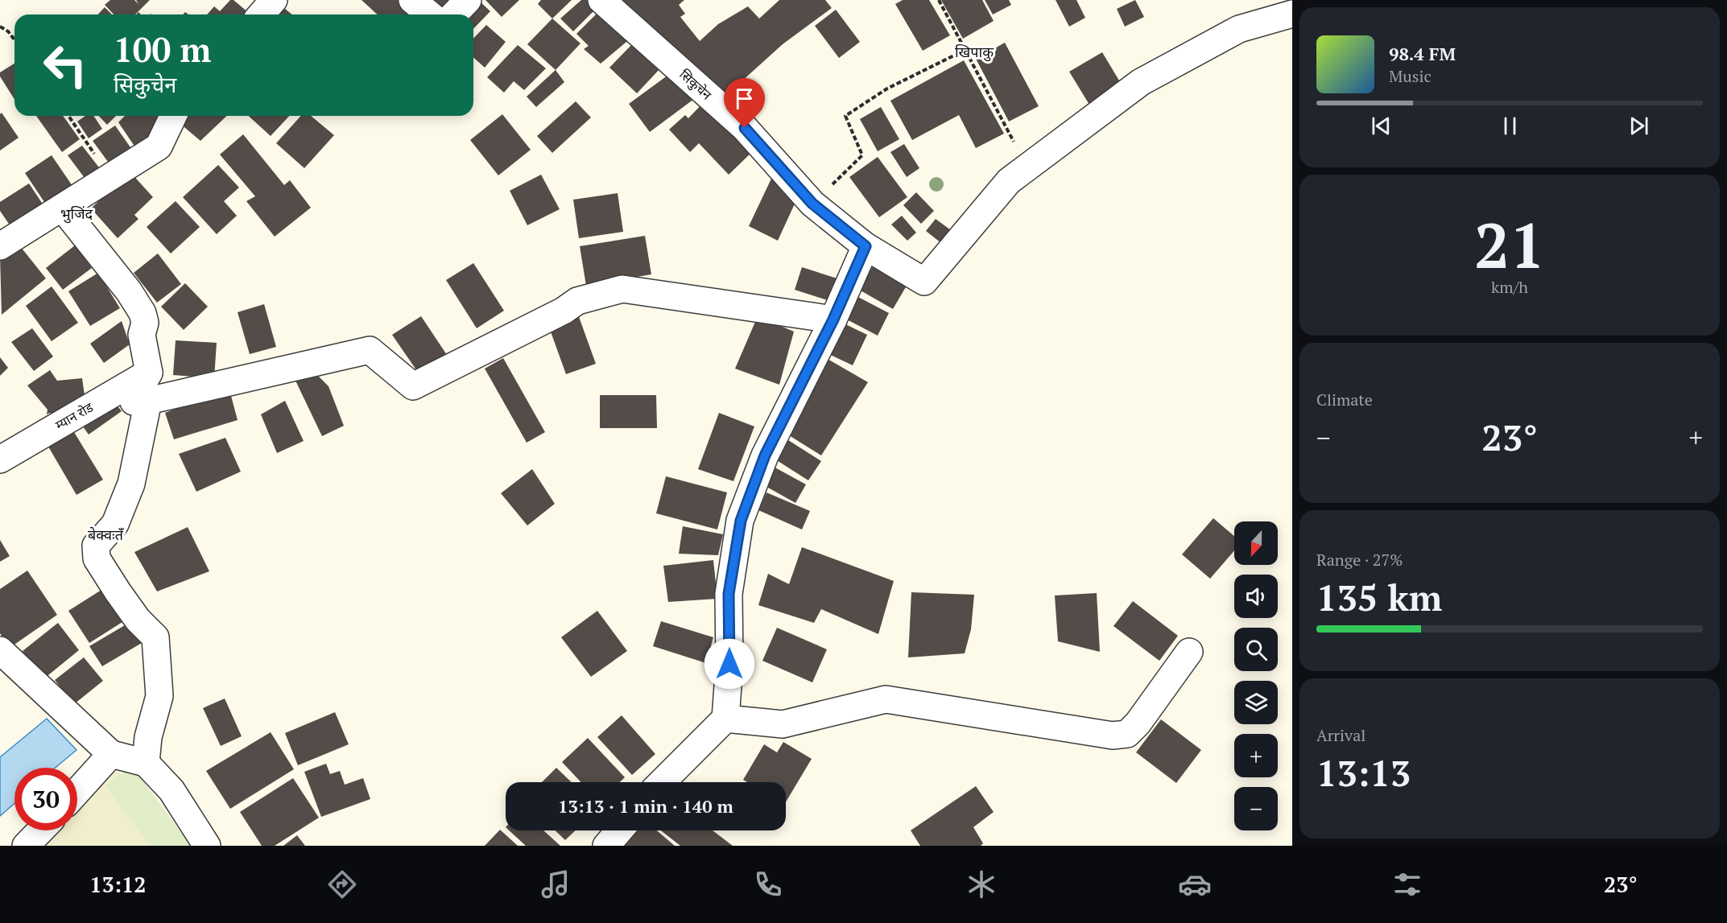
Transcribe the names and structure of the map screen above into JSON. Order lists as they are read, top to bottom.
{
  "streets": {
    "street": ["सिकुचेन", "म्यान रोड"]
  },
  "districts": ["खिपाकु", "भुजिंद", "बेक्वःतँ"],
  "north": "bottom",
  "page": {
    "turn": ["100 m", "सिकुचेन"],
    "song": ["98.4 FM", "Music"],
    "tile": [
      ["21", "km/h"],
      "Climate",
      ["Range · 27%", "135 km"],
      ["Arrival", "13:13"]
    ],
    "heat": ["−", "23°", "+"],
    "map_buttons": ["+", "−"],
    "limit": "30",
    "trip": "13:13 · 1 min · 140 m",
    "tabs": ["13:12", "23°"]
  }
}
